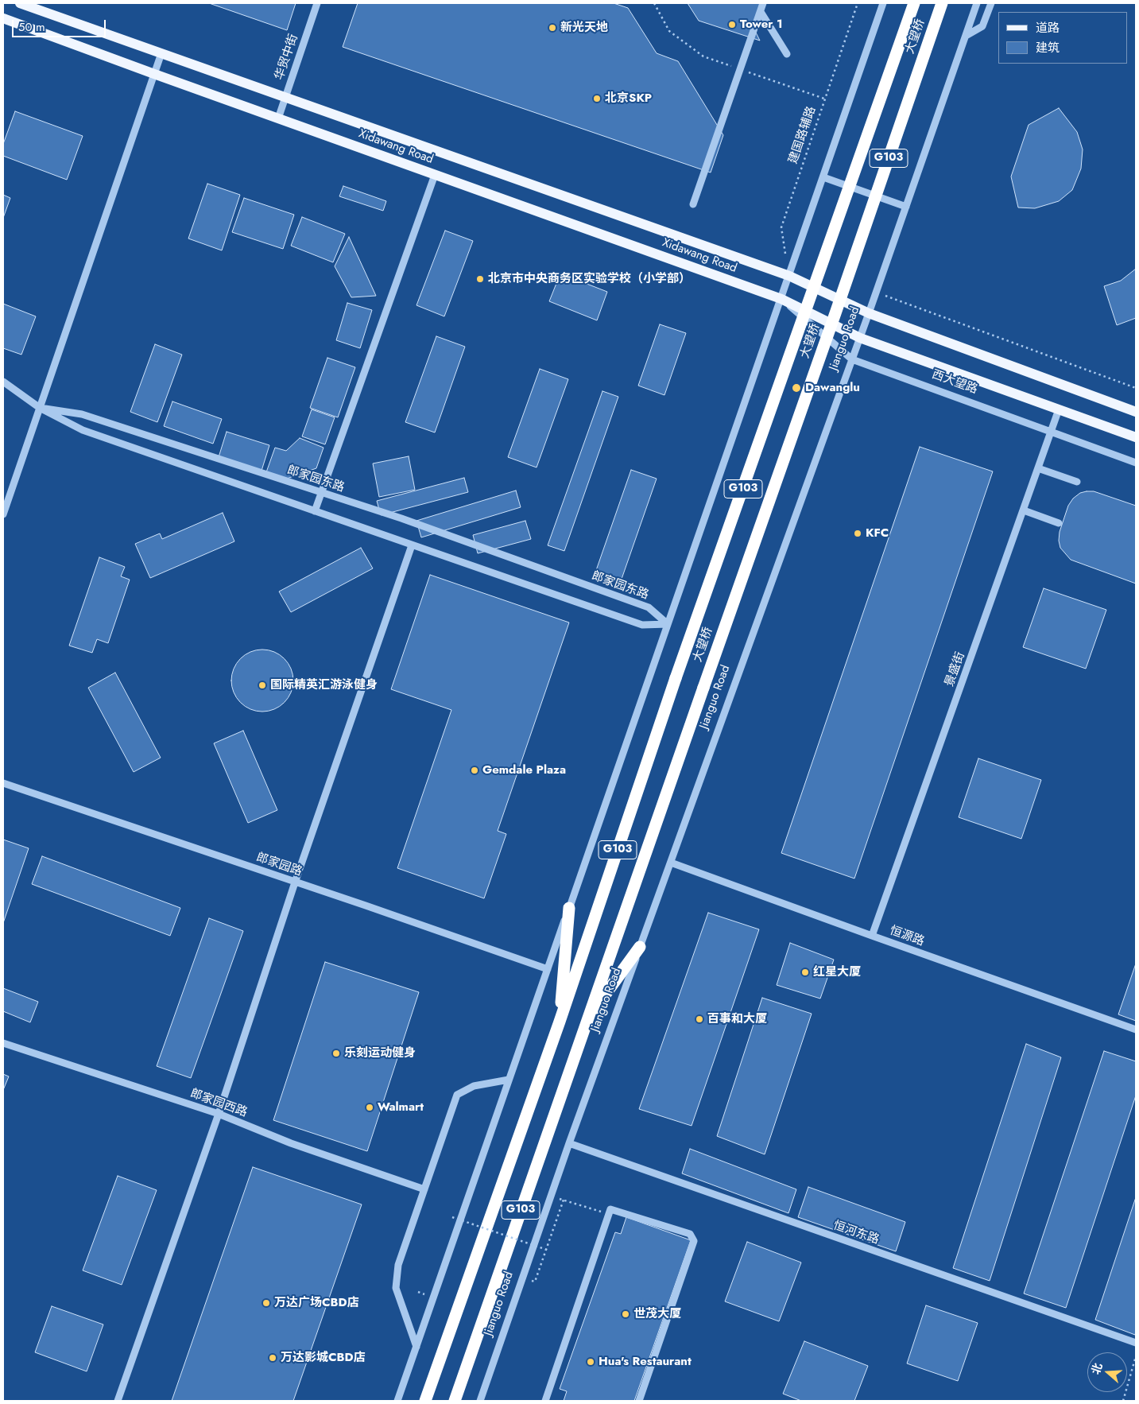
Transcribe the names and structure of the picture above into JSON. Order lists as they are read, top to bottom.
{
  "streets": {
    "highway": ["大望桥", "G103", "Jianguo Road"],
    "main road": ["Xidawang Road", "西大望路"],
    "street": [
      "华贸中街",
      "郎家园东路",
      "景盛街",
      "郎家园路",
      "恒源路",
      "郎家园西路",
      "恒河东路"
    ],
    "path": ["建国路辅路"]
  },
  "crossings": [
    ["大望桥", "G103"],
    ["大望桥", "Jianguo Road"],
    ["华贸中街", "Xidawang Road"],
    ["Xidawang Road", "Jianguo Road"],
    ["Xidawang Road", "西大望路"],
    ["Jianguo Road", "西大望路"],
    ["Jianguo Road", "恒源路"],
    ["Jianguo Road", "恒河东路"],
    ["西大望路", "景盛街"],
    ["景盛街", "恒源路"]
  ],
  "places": [
    "Tower 1",
    "新光天地",
    "北京SKP",
    "北京市中央商务区实验学校（小学部）",
    "Dawanglu",
    "KFC",
    "国际精英汇游泳健身",
    "Gemdale Plaza",
    "红星大厦",
    "百事和大厦",
    "乐刻运动健身",
    "Walmart",
    "万达广场CBD店",
    "世茂大厦",
    "万达影城CBD店",
    "Hua's Restaurant"
  ],
  "legend": ["道路", "建筑"],
  "scale_bar": "50 m",
  "north": "left"
}
